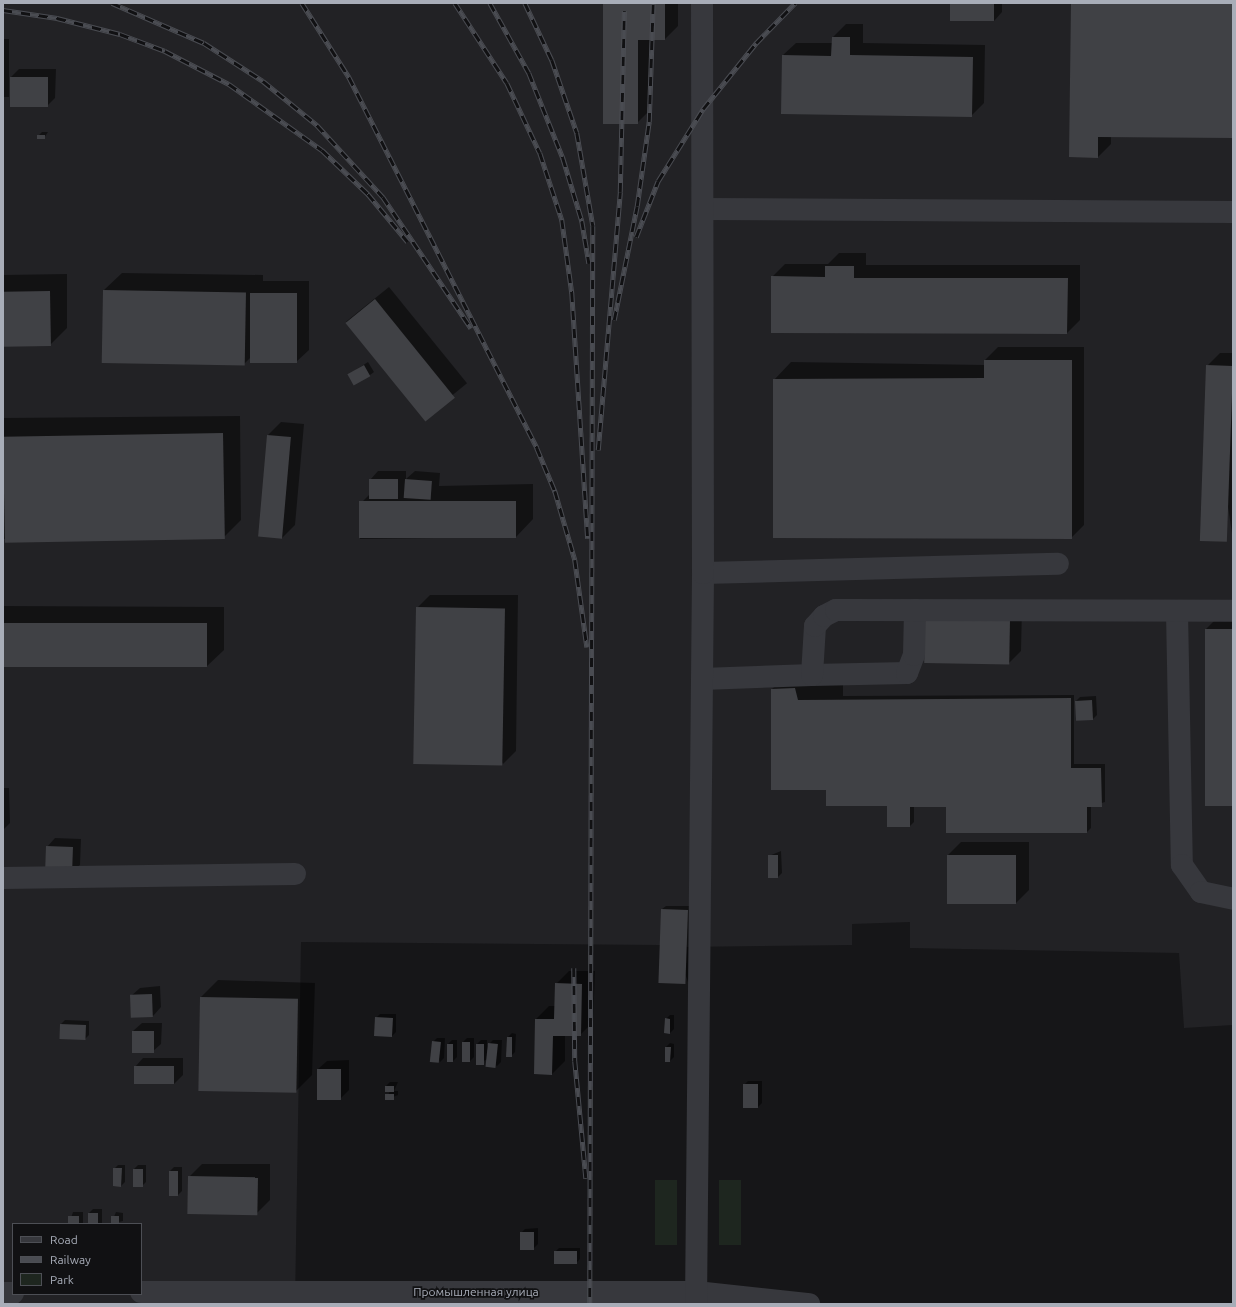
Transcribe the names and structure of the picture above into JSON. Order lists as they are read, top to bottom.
{
  "streets": {
    "street": ["Промышленная улица"]
  },
  "legend": ["Road", "Railway", "Park"]
}
